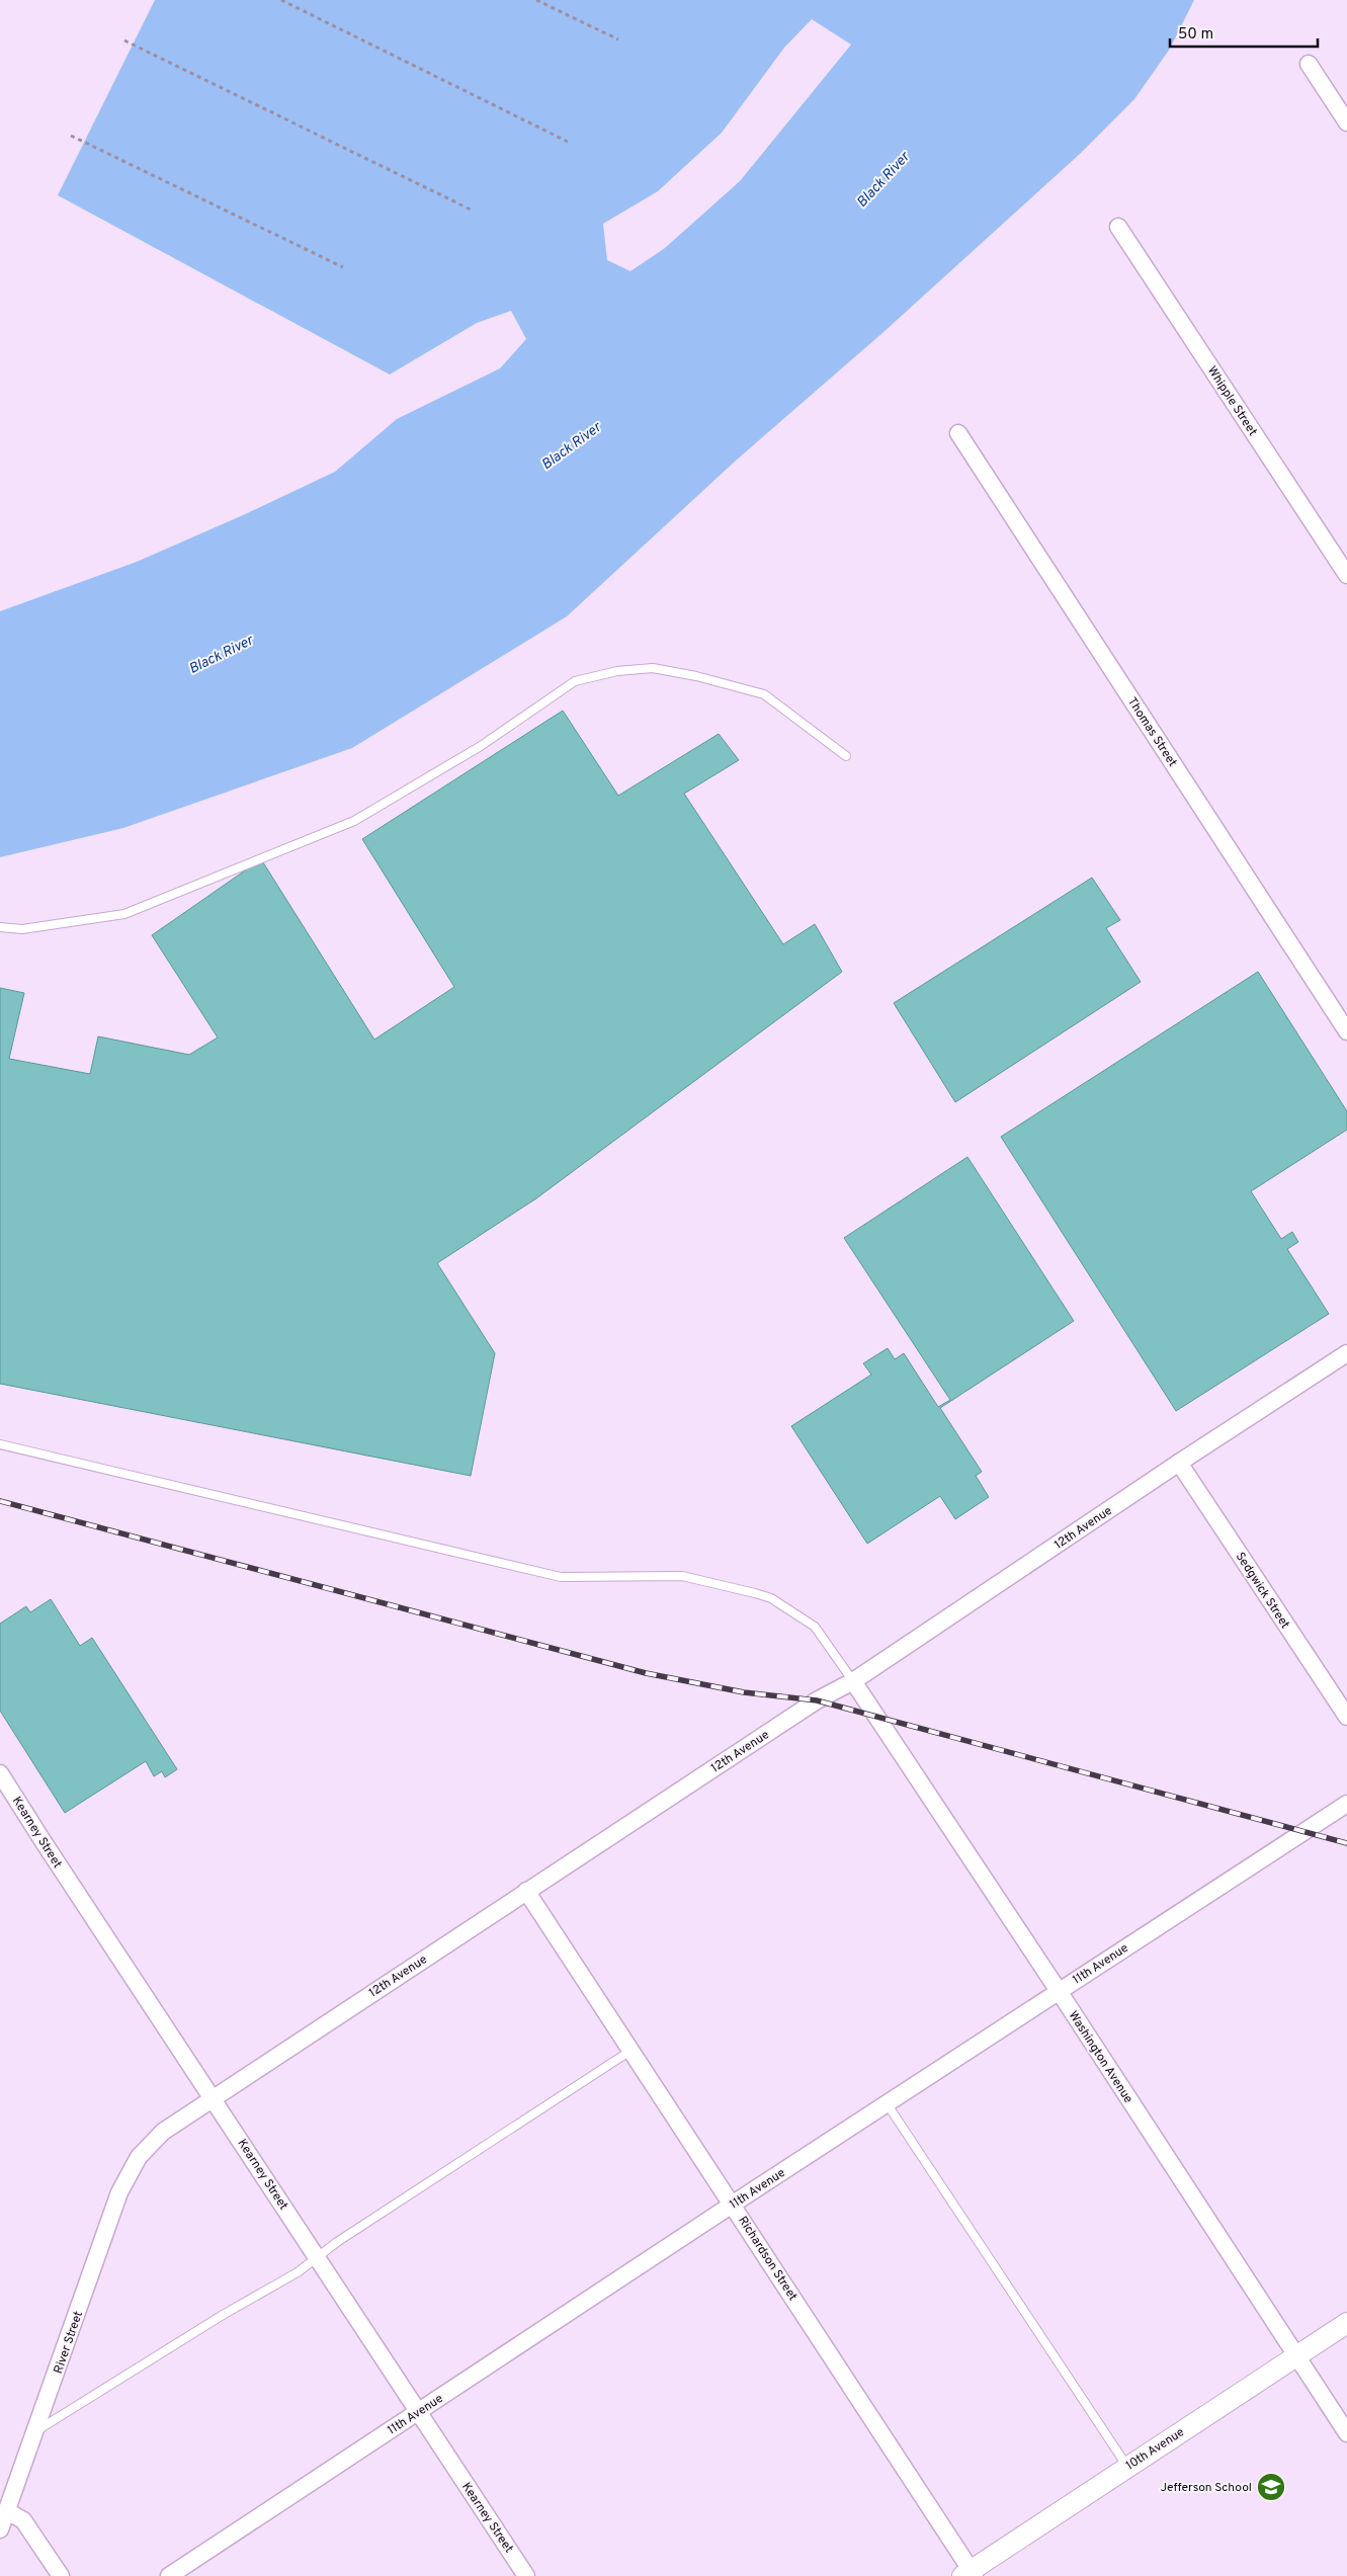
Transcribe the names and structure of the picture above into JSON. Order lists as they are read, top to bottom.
{
  "streets": {
    "street": [
      "Whipple Street",
      "Thomas Street",
      "12th Avenue",
      "Sedgwick Street",
      "Kearney Street",
      "11th Avenue",
      "Washington Avenue",
      "Richardson Street",
      "River Street",
      "10th Avenue"
    ]
  },
  "crossings": [
    ["12th Avenue", "Sedgwick Street"],
    ["12th Avenue", "Kearney Street"],
    ["12th Avenue", "Washington Avenue"],
    ["12th Avenue", "Richardson Street"],
    ["12th Avenue", "River Street"],
    ["Kearney Street", "11th Avenue"],
    ["11th Avenue", "Washington Avenue"],
    ["11th Avenue", "Richardson Street"],
    ["Washington Avenue", "10th Avenue"],
    ["Richardson Street", "10th Avenue"]
  ],
  "water": ["Black River"],
  "places": {
    "school or university": ["Jefferson School"]
  },
  "scale_bar": "50 m"
}
